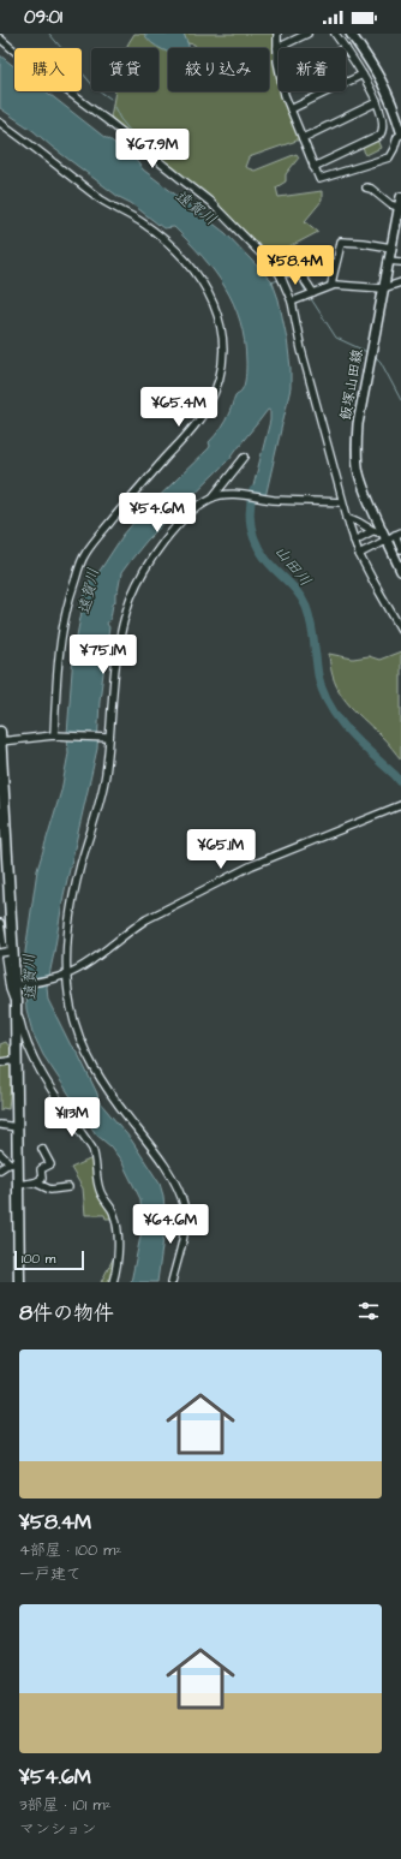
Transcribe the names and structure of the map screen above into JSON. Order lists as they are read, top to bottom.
{
  "streets": {
    "main road": ["飯塚山田線"]
  },
  "water": ["遠賀川", "山田川"],
  "scale_bar": "100 m",
  "page": {
    "status": "09:01",
    "chip": [
      "購入",
      "賃貸",
      "絞り込み",
      "新着"
    ],
    "price": [
      "¥67.9M",
      "¥58.4M",
      "¥65.4M",
      "¥54.6M",
      "¥75.1M",
      "¥65.1M",
      "¥113M",
      "¥64.6M"
    ],
    "scale": "100 m",
    "heading": "8件の物件",
    "list": [
      {
        "name": "¥58.4M",
        "note": "4部屋 · 100 m² · 一戸建て"
      },
      {
        "name": "¥54.6M",
        "note": "3部屋 · 101 m² · マンション"
      }
    ]
  }
}
